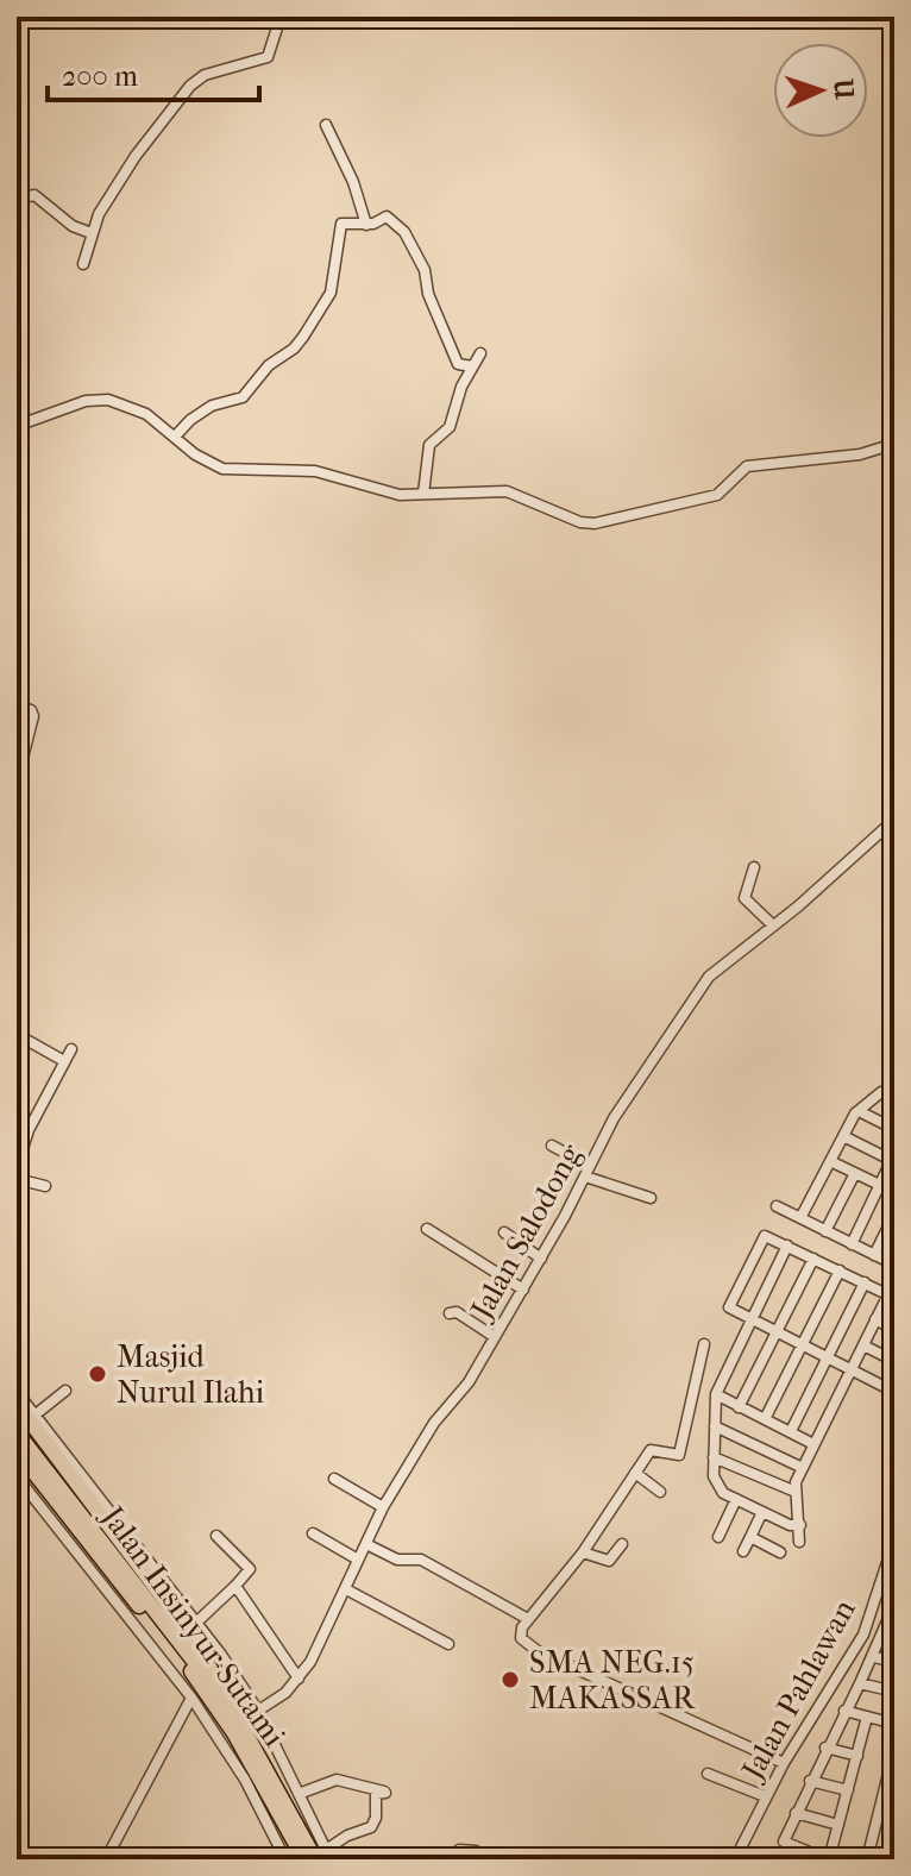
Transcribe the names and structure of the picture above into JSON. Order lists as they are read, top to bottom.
{
  "streets": {
    "highway": ["Jalan Insinyur Sutami"],
    "street": ["Jalan Salodong", "Jalan Pahlawan"]
  },
  "places": ["Masjid Nurul Ilahi", "SMA NEG.15 MAKASSAR"],
  "scale_bar": "200 m",
  "north": "right"
}
